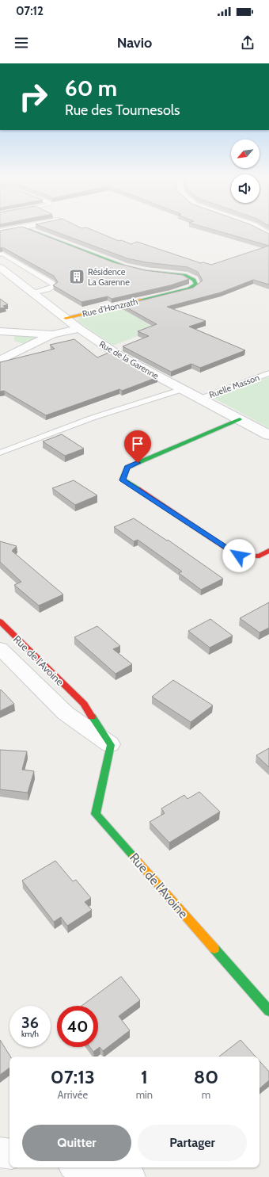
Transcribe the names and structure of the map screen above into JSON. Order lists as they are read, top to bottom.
{
  "streets": {
    "street": ["Rue d'Honzrath", "Rue de la Garenne", "Rue de l'Avoine"],
    "lane": ["Ruelle Masson"]
  },
  "crossings": [
    ["Rue d'Honzrath", "Rue de la Garenne"],
    ["Rue de la Garenne", "Ruelle Masson"]
  ],
  "places": {
    "building": ["Résidence La Garenne"]
  },
  "north": "bottom left",
  "page": {
    "status": "07:12",
    "header": "Navio",
    "turn": ["60 m", "Rue des Tournesols"],
    "speed": "36 km/h",
    "limit": "40",
    "eta": [
      "07:13",
      "Arrivée",
      "1",
      "min",
      "80",
      "m"
    ],
    "buttons": ["Quitter", "Partager"]
  }
}
